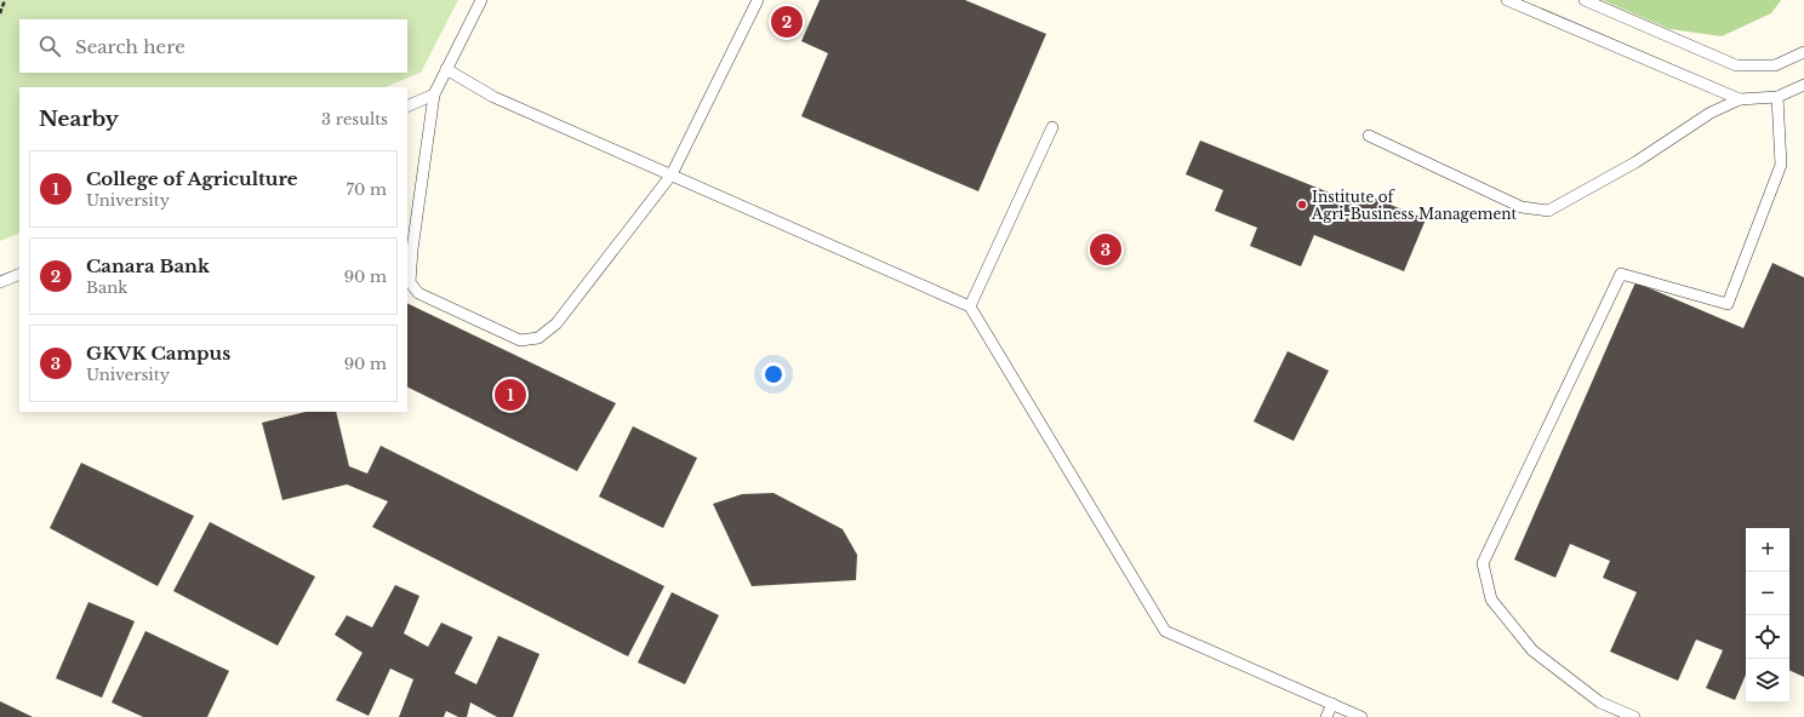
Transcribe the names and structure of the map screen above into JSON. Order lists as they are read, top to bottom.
{
  "places": ["Institute of Agri-Business Management"],
  "page": {
    "pins": ["2", "3", "1"],
    "search": "Search here",
    "heading": ["Nearby", "3 results"],
    "list": [
      {
        "mark": "1",
        "name": "College of Agriculture",
        "note": "University",
        "value": "70 m"
      },
      {
        "mark": "2",
        "name": "Canara Bank",
        "note": "Bank",
        "value": "90 m"
      },
      {
        "mark": "3",
        "name": "GKVK Campus",
        "note": "University",
        "value": "90 m"
      }
    ],
    "map_buttons": ["+", "−"]
  }
}
